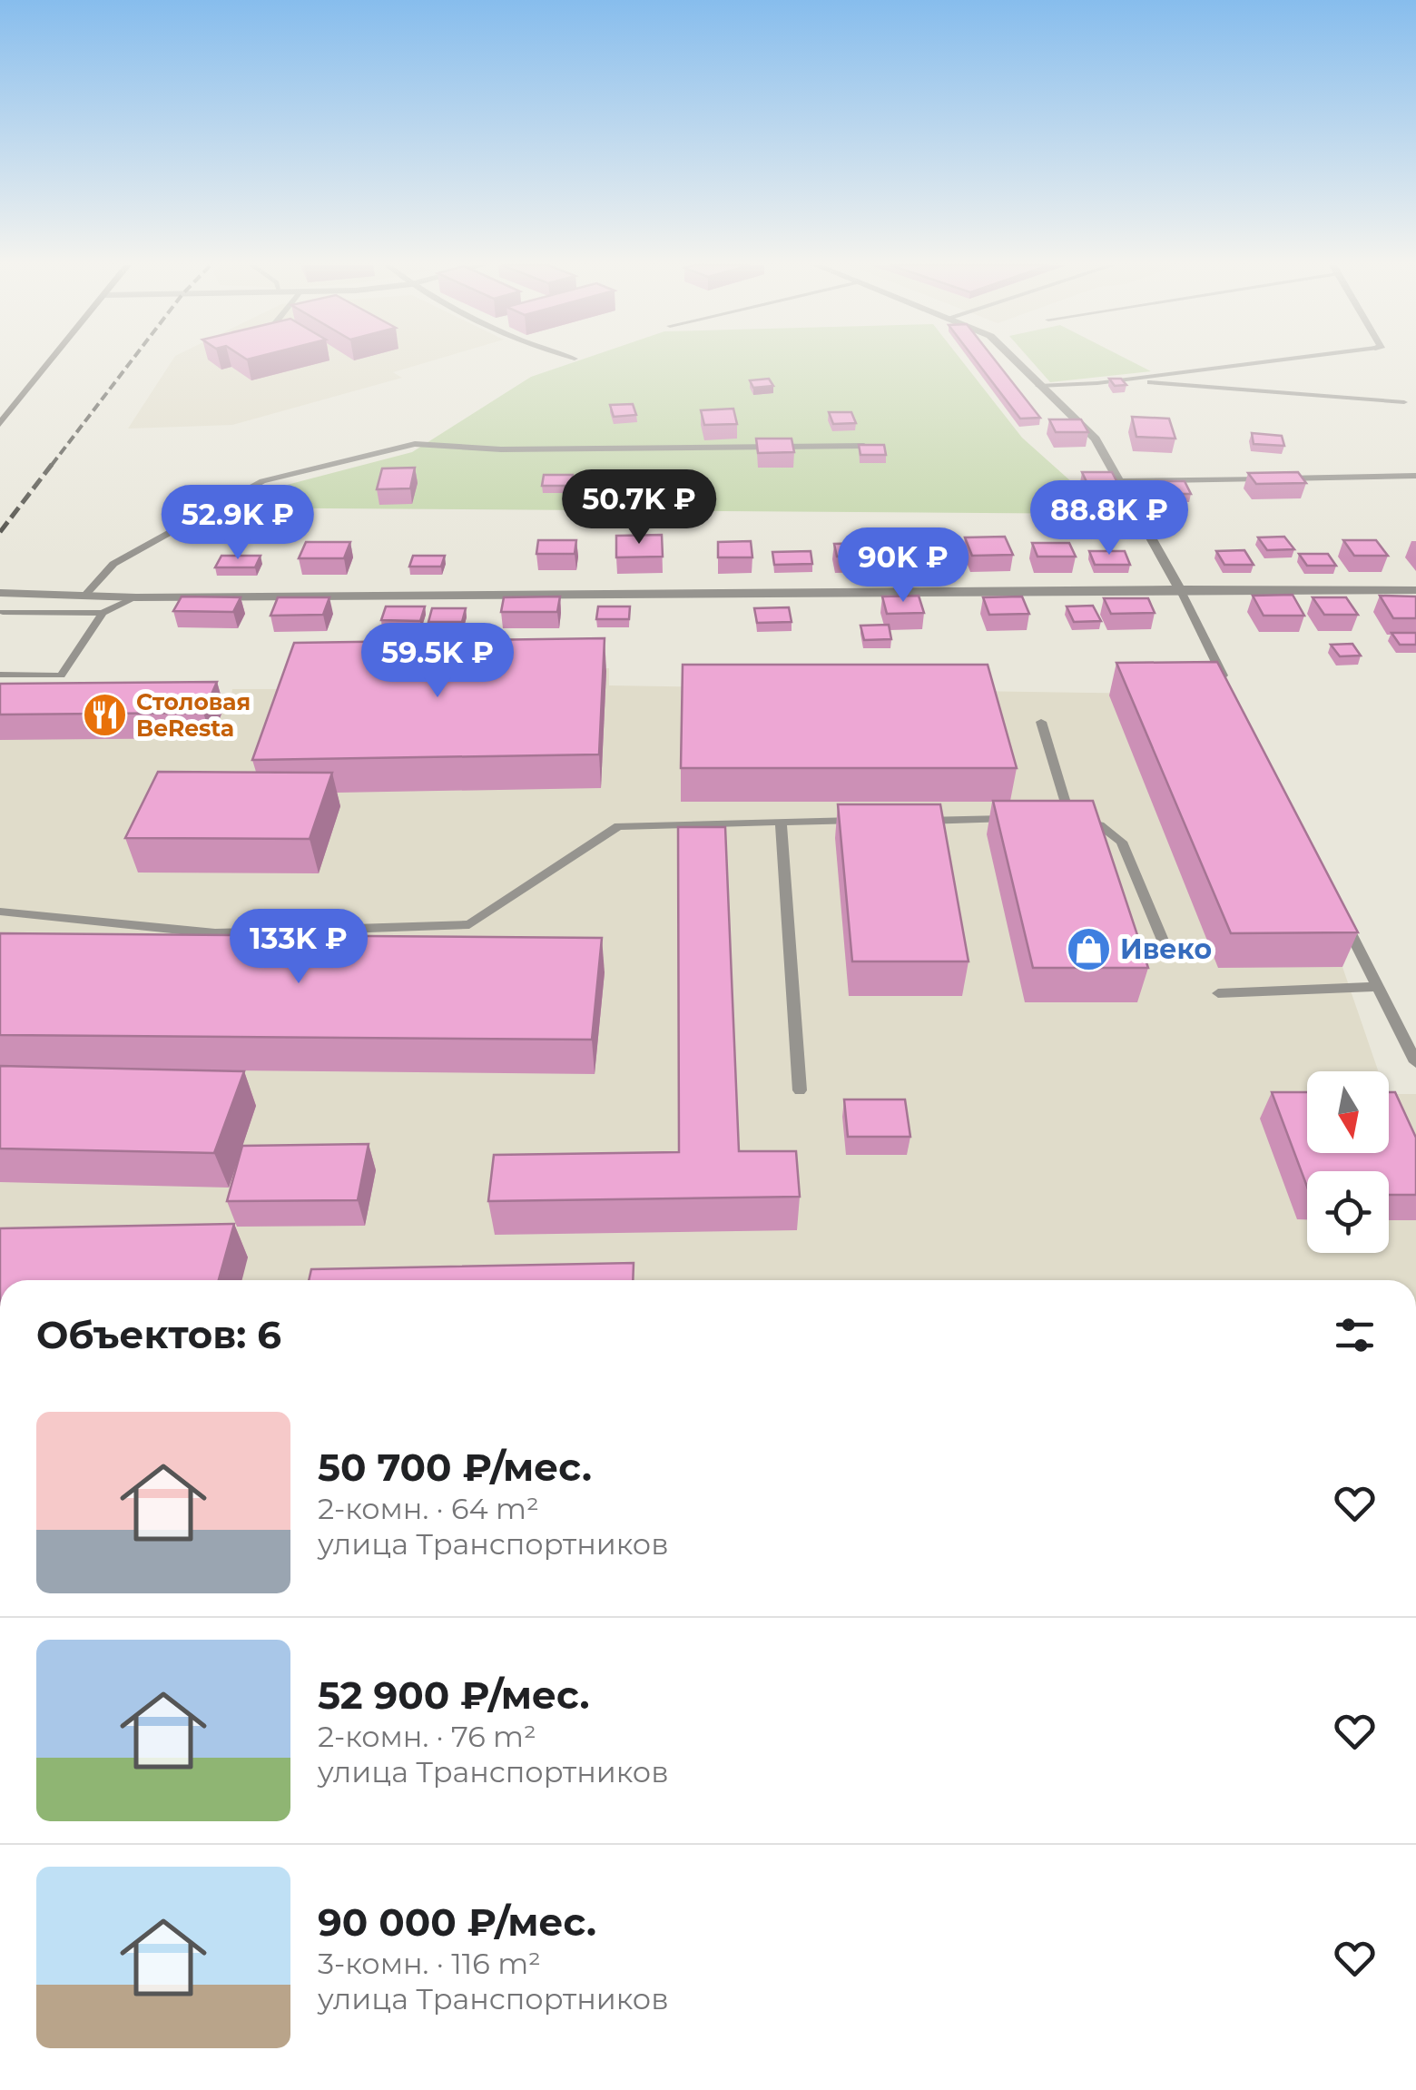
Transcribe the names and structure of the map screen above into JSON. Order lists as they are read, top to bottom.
{
  "places": {
    "restaurant": ["Столовая BeResta"],
    "shop": ["Ивеко"]
  },
  "north": "bottom",
  "page": {
    "price": [
      "50.7K ₽",
      "88.8K ₽",
      "52.9K ₽",
      "90K ₽",
      "59.5K ₽",
      "133K ₽"
    ],
    "heading": "Объектов: 6",
    "list": [
      {
        "name": "50 700 ₽/мес.",
        "note": "2-комн. · 64 m² · улица Транспортников"
      },
      {
        "name": "52 900 ₽/мес.",
        "note": "2-комн. · 76 m² · улица Транспортников"
      },
      {
        "name": "90 000 ₽/мес.",
        "note": "3-комн. · 116 m² · улица Транспортников"
      }
    ]
  }
}
